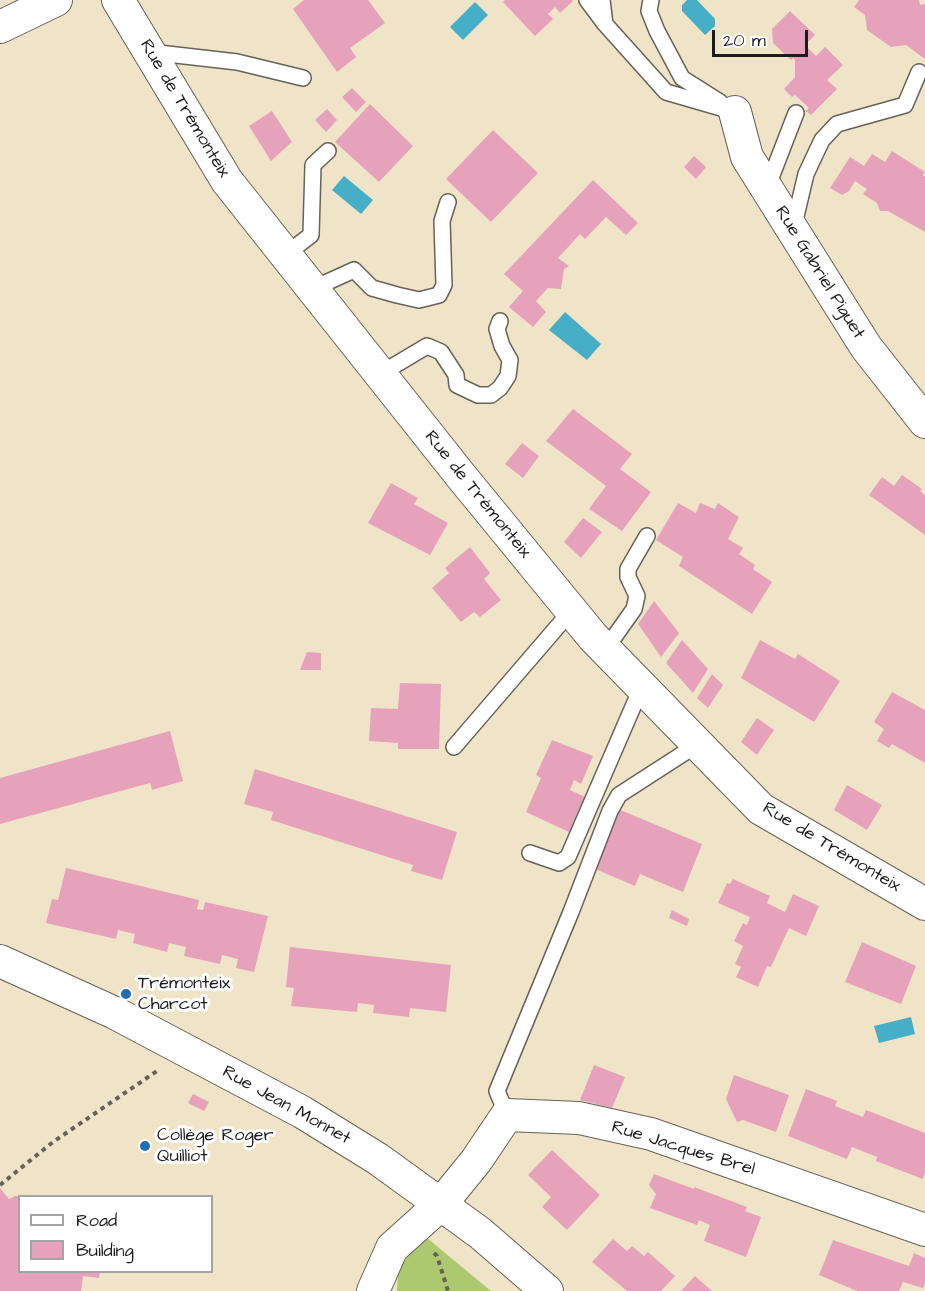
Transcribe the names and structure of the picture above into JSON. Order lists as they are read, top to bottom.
{
  "streets": {
    "street": [
      "Rue de Trémonteix",
      "Rue Gabriel Piguet",
      "Rue Jean Monnet",
      "Rue Jacques Brel"
    ]
  },
  "places": ["Trémonteix Charcot", "Collège Roger Quilliot"],
  "legend": ["Road", "Building"],
  "scale_bar": "20 m"
}
